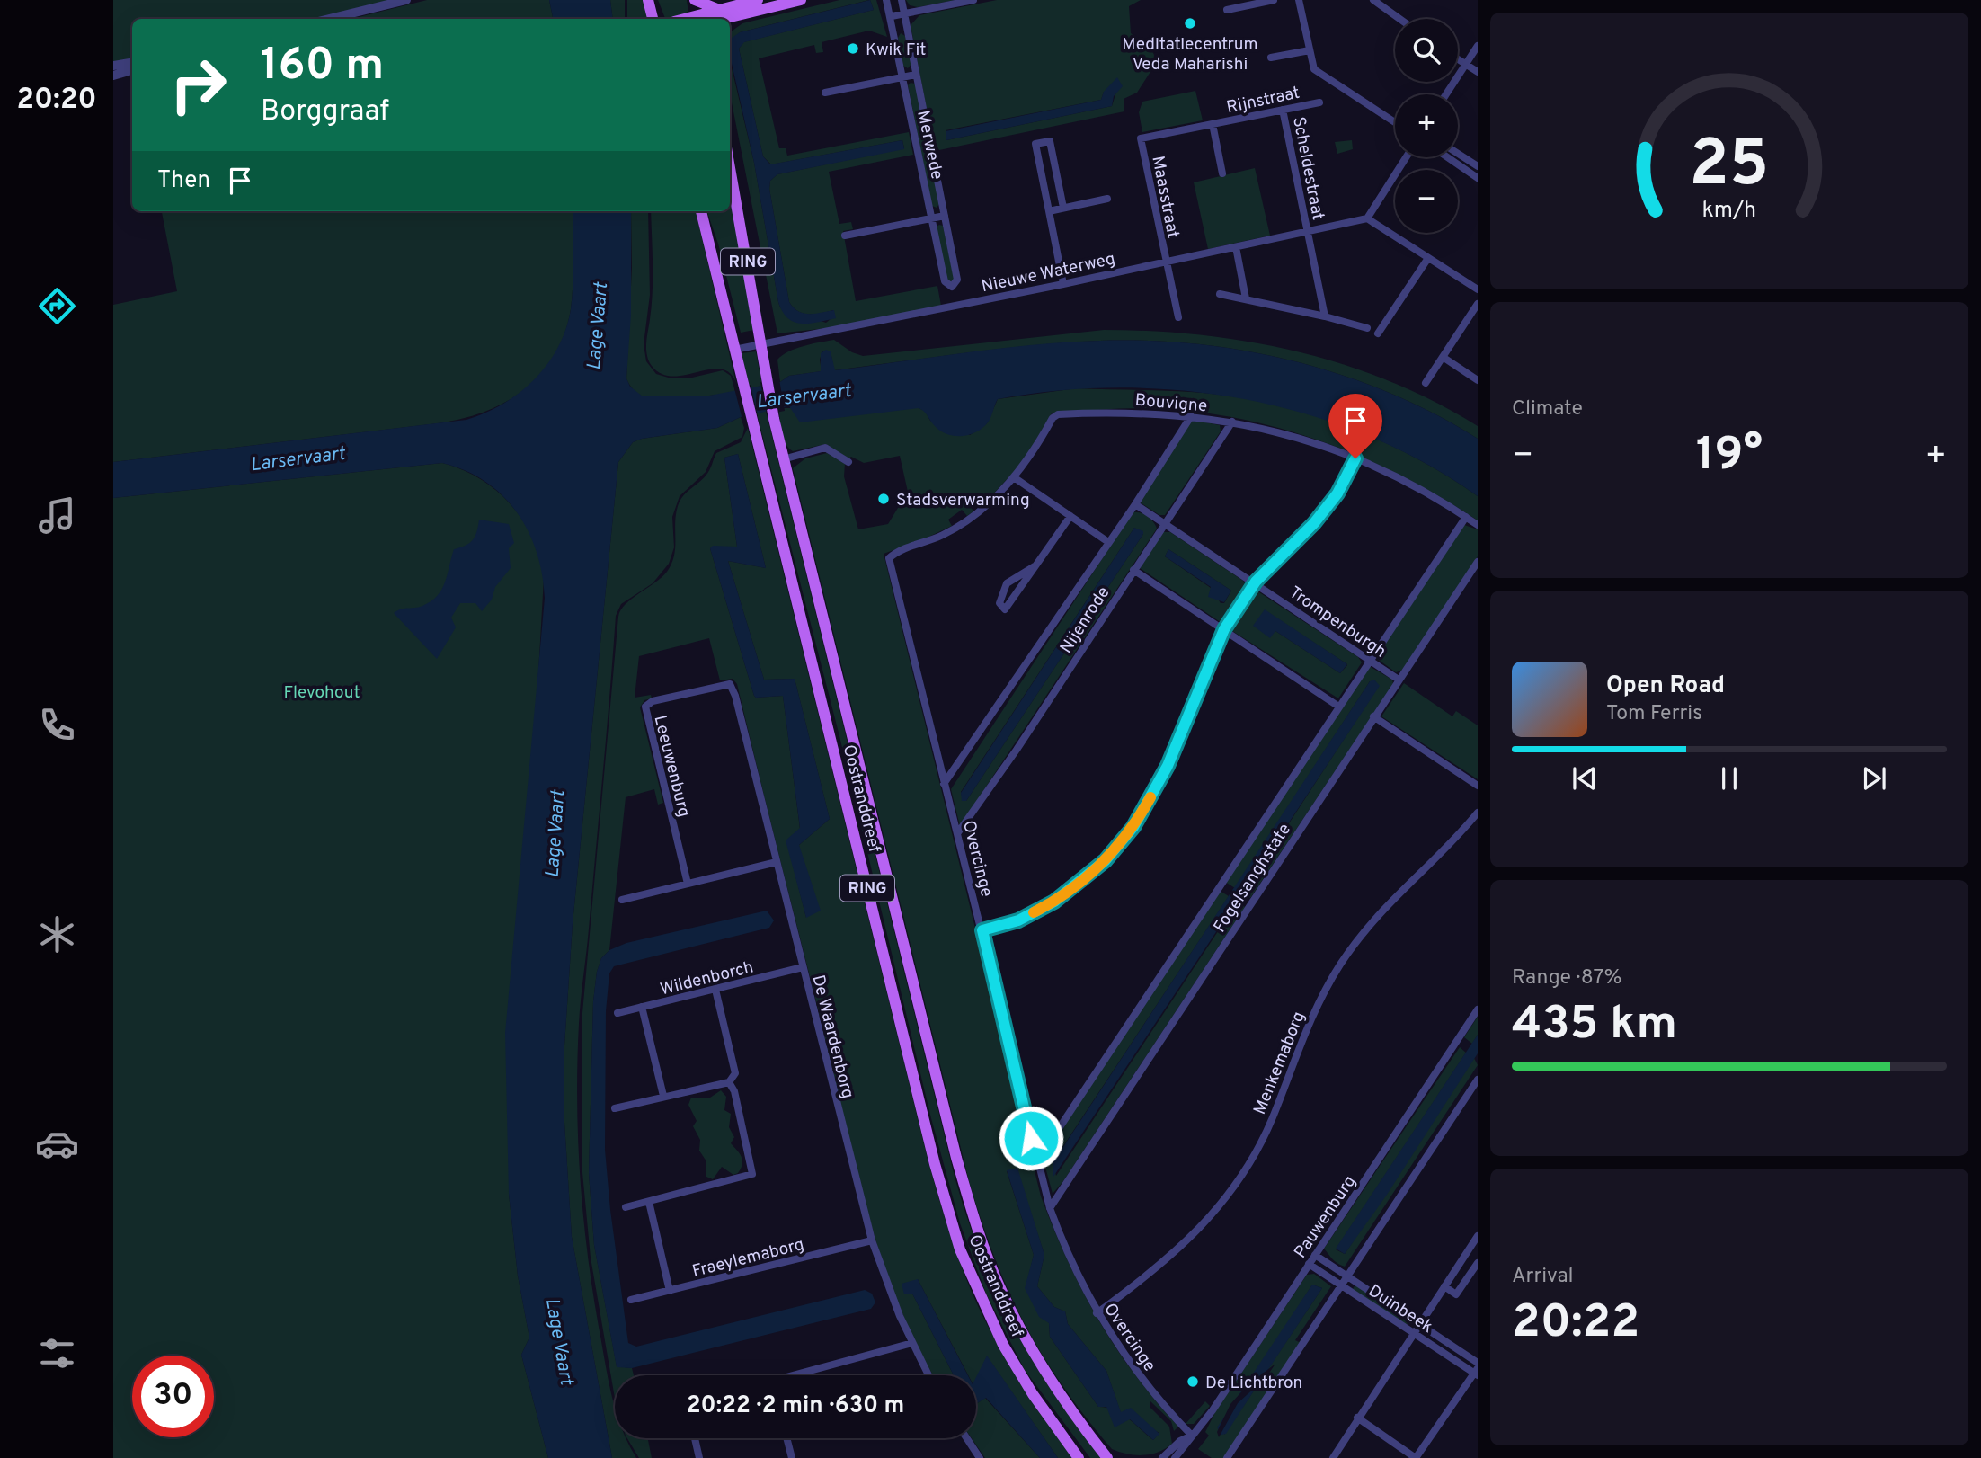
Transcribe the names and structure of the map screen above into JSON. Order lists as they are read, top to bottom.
{
  "streets": {
    "main road": ["RING", "Oostranddreef"],
    "street": [
      "Rijnstraat",
      "Merwede",
      "Scheldestraat",
      "Maasstraat",
      "Nieuwe Waterweg",
      "Bouvigne",
      "Nijenrode",
      "Trompenburgh",
      "Leeuwenburg",
      "Overcinge",
      "Fogelsanghstate",
      "Wildenborch",
      "De Waardenborg",
      "Menkemaborg",
      "Pauwenburg",
      "Fraeylemaborg",
      "Duinbeek"
    ]
  },
  "crossings": [
    ["Rijnstraat", "Scheldestraat"],
    ["Rijnstraat", "Maasstraat"],
    ["Scheldestraat", "Nieuwe Waterweg"],
    ["Maasstraat", "Nieuwe Waterweg"],
    ["Nieuwe Waterweg", "Oostranddreef"],
    ["Bouvigne", "Nijenrode"],
    ["Bouvigne", "Overcinge"],
    ["Bouvigne", "Fogelsanghstate"],
    ["Nijenrode", "Trompenburgh"],
    ["Nijenrode", "Overcinge"],
    ["Trompenburgh", "Fogelsanghstate"],
    ["Leeuwenburg", "De Waardenborg"],
    ["Overcinge", "Fogelsanghstate"],
    ["Overcinge", "Menkemaborg"],
    ["Overcinge", "Pauwenburg"],
    ["Wildenborch", "De Waardenborg"],
    ["De Waardenborg", "Fraeylemaborg"],
    ["Pauwenburg", "Duinbeek"]
  ],
  "water": ["Lage Vaart", "Larservaart"],
  "parks": ["Flevohout"],
  "places": [
    "Meditatiecentrum Veda Maharishi",
    "Kwik Fit",
    "Stadsverwarming",
    "De Lichtbron"
  ],
  "page": {
    "tabs": "20:20",
    "map_buttons": ["+", "−"],
    "turn": ["160 m", "Borggraaf"],
    "then": "Then",
    "tile": [
      "Climate",
      ["Range · 87%", "435 km"],
      ["Arrival", "20:22"]
    ],
    "heat": ["−", "19°", "+"],
    "song": ["Open Road", "Tom Ferris"],
    "limit": "30",
    "trip": "20:22 · 2 min · 630 m",
    "gauge": ["25", "km/h"]
  }
}
